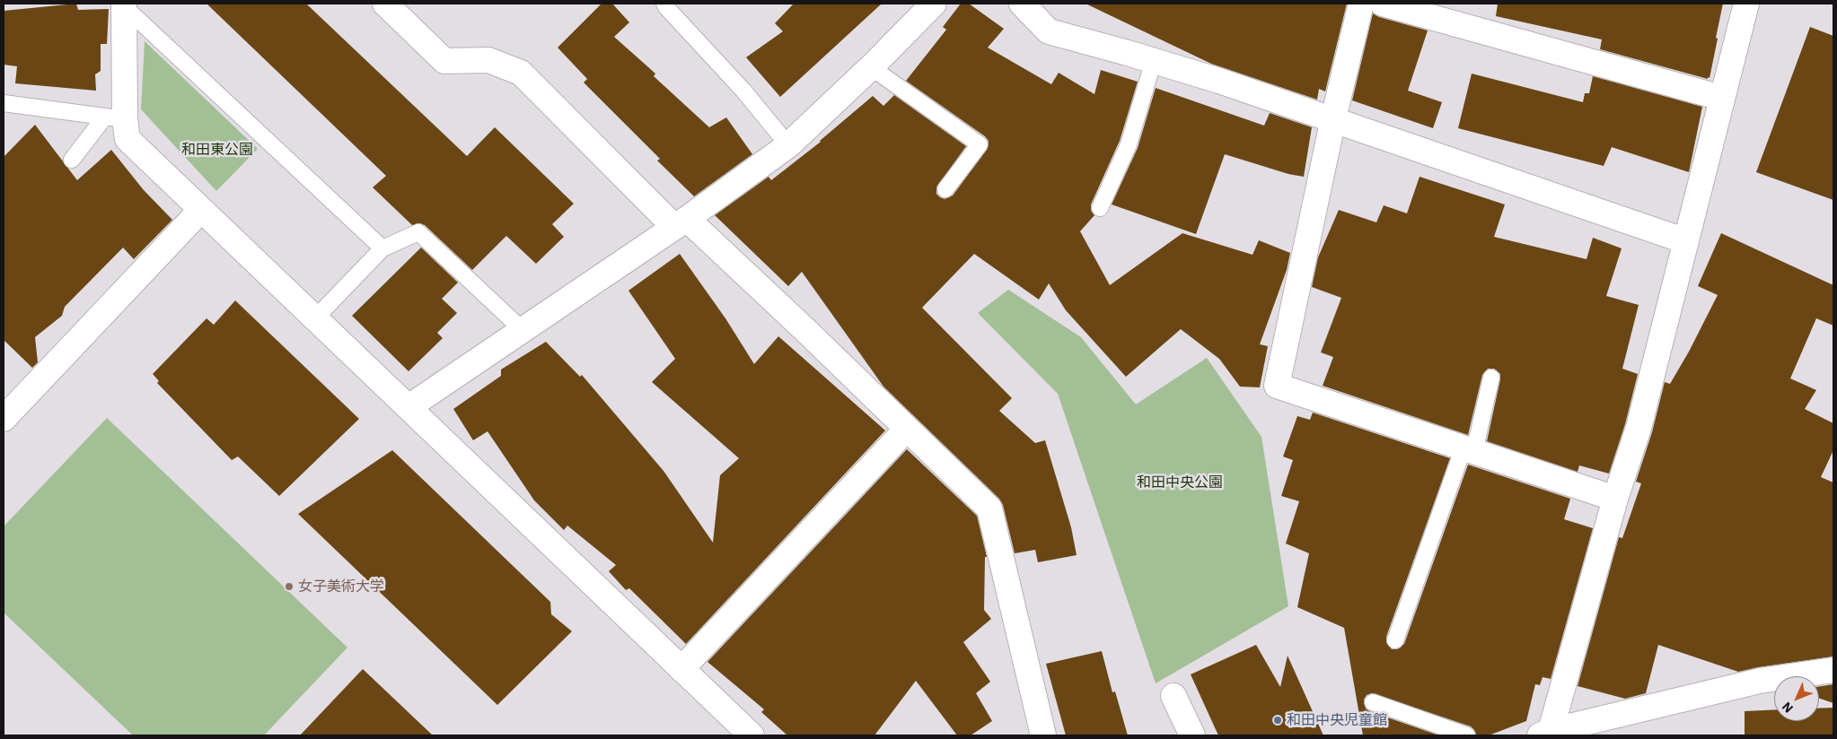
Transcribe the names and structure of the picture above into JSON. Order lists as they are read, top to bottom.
{
  "parks": ["和田東公園", "和田中央公園"],
  "places": ["女子美術大学", "和田中央児童館"],
  "north": "bottom left"
}
